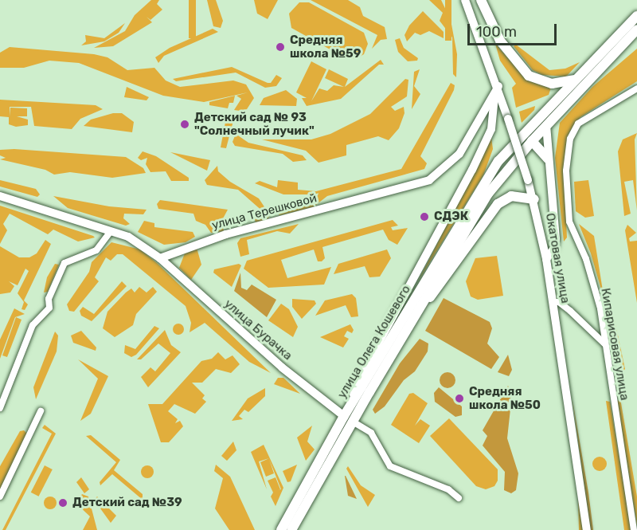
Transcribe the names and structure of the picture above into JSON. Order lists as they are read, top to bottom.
{
  "streets": {
    "highway": ["улица Олега Кошевого"],
    "main road": ["улица Терешковой", "Окатовая улица", "улица Бурачка"],
    "street": ["Кипарисовая улица"]
  },
  "crossings": [
    ["улица Терешковой", "Окатовая улица"],
    ["улица Терешковой", "улица Бурачка"],
    ["улица Бурачка", "улица Олега Кошевого"]
  ],
  "places": [
    "Средняя школа №59",
    "Детский сад № 93 \"Солнечный лучик\"",
    "СДЭК",
    "Средняя школа №50",
    "Детский сад №39"
  ],
  "scale_bar": "100 m"
}
